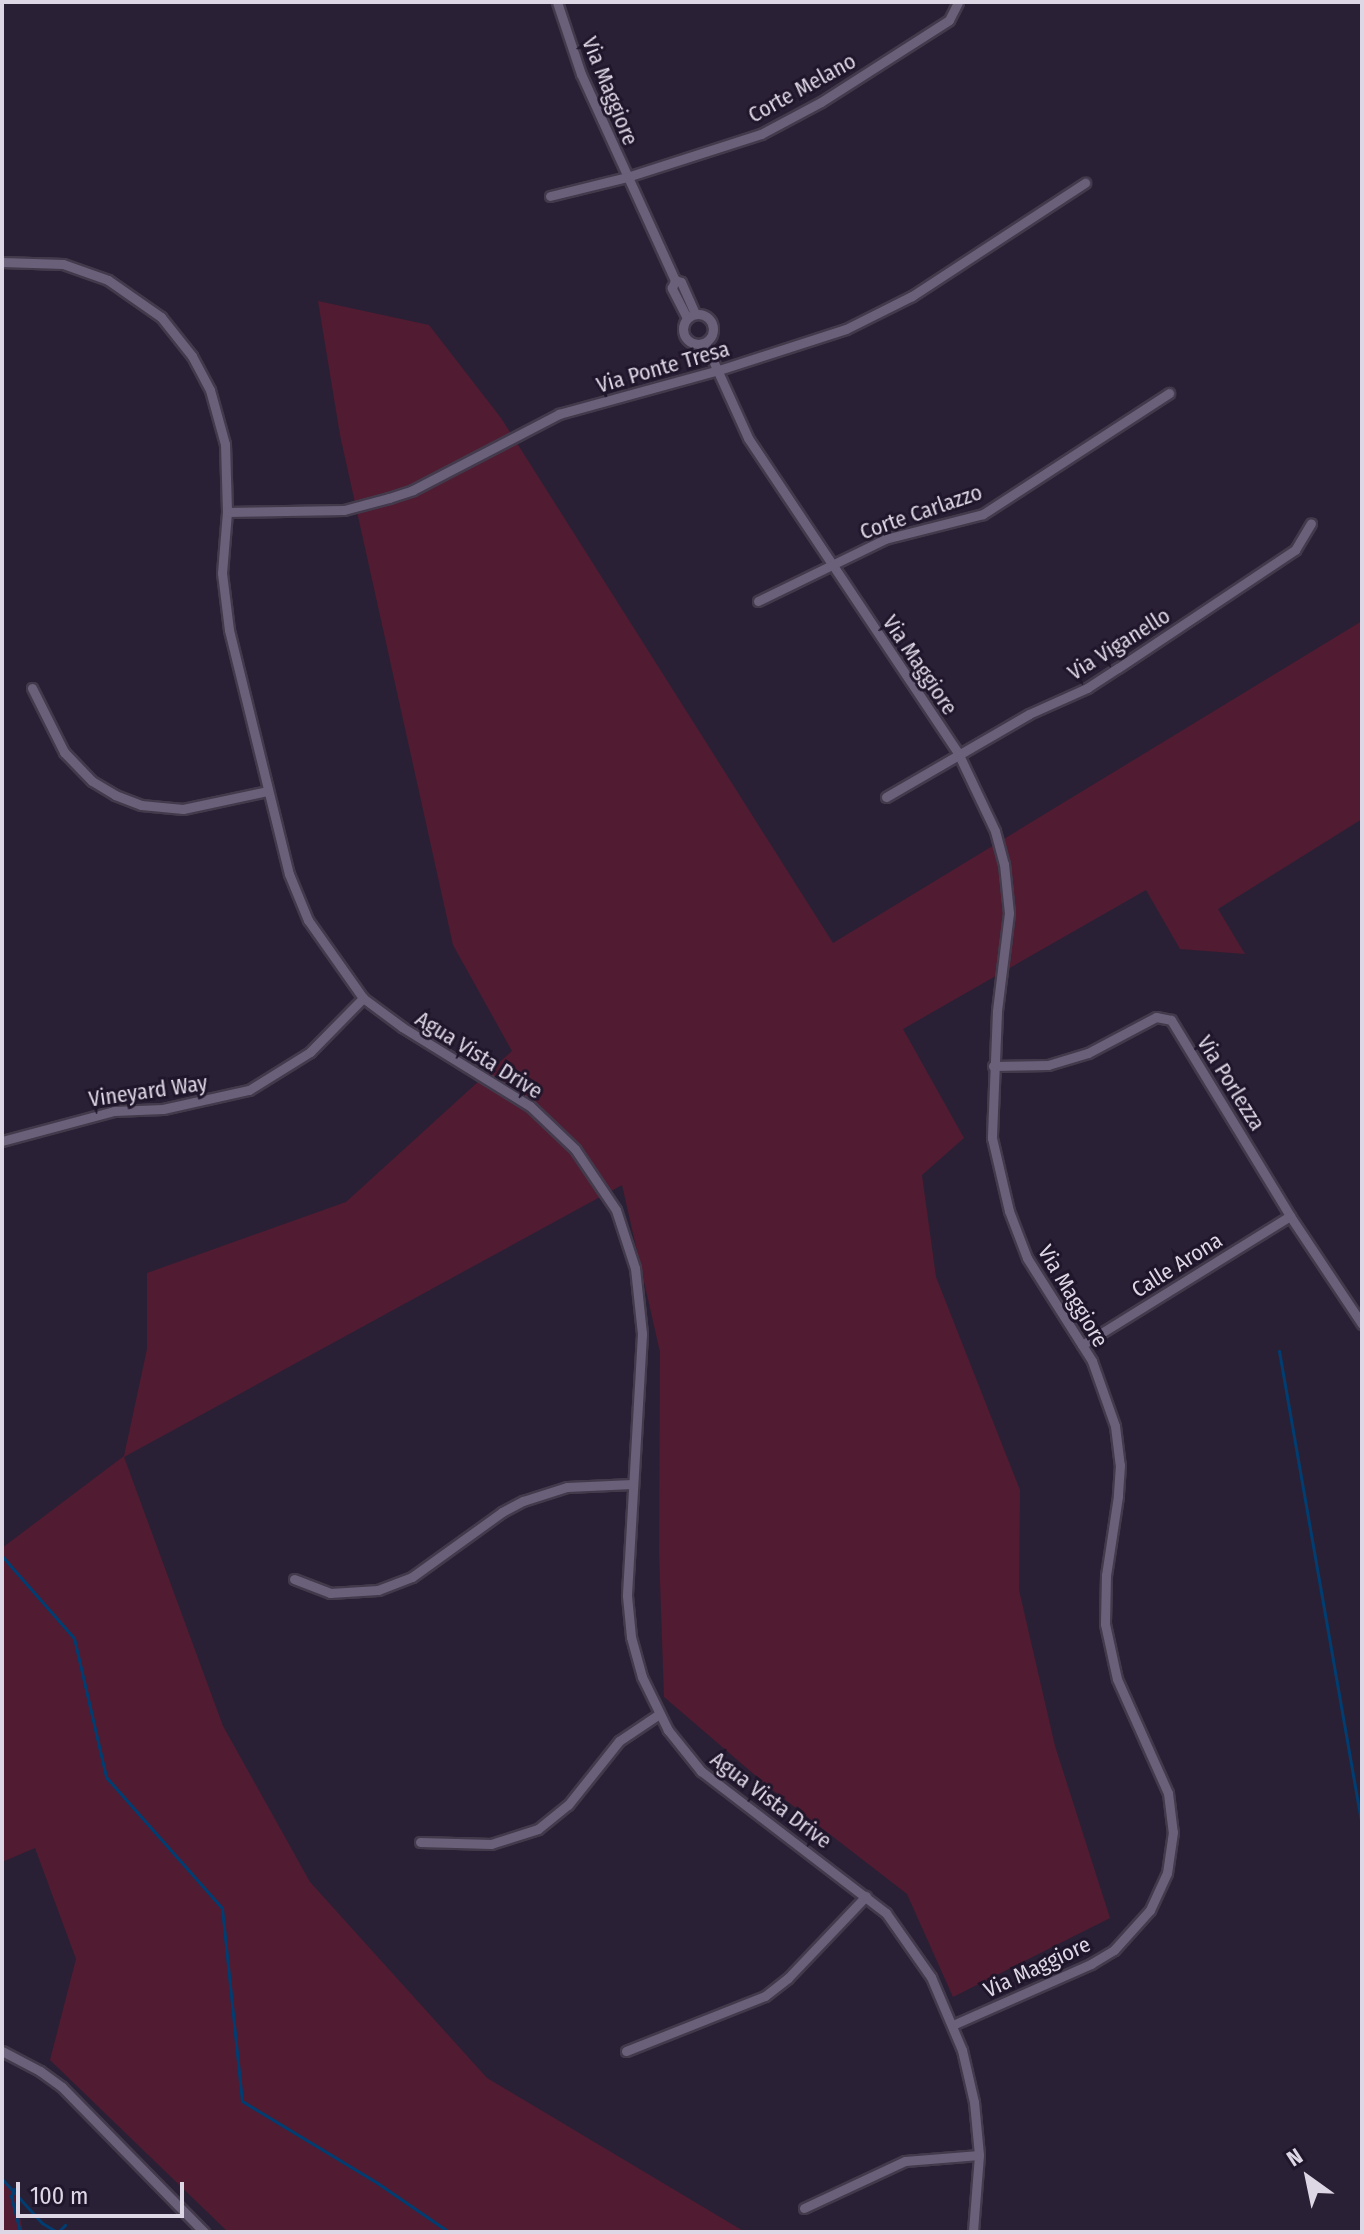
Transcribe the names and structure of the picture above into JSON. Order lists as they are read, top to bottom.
{
  "streets": {
    "street": [
      "Corte Melano",
      "Via Maggiore",
      "Via Ponte Tresa",
      "Corte Carlazzo",
      "Via Viganello",
      "Agua Vista Drive",
      "Via Porlezza",
      "Vineyard Way",
      "Calle Arona"
    ]
  },
  "crossings": [
    ["Corte Melano", "Via Maggiore"],
    ["Via Maggiore", "Via Ponte Tresa"],
    ["Via Maggiore", "Corte Carlazzo"],
    ["Via Maggiore", "Via Viganello"],
    ["Via Maggiore", "Agua Vista Drive"],
    ["Via Maggiore", "Via Porlezza"],
    ["Via Maggiore", "Calle Arona"],
    ["Via Ponte Tresa", "Agua Vista Drive"],
    ["Agua Vista Drive", "Vineyard Way"],
    ["Via Porlezza", "Calle Arona"]
  ],
  "scale_bar": "100 m",
  "north": "top left"
}
